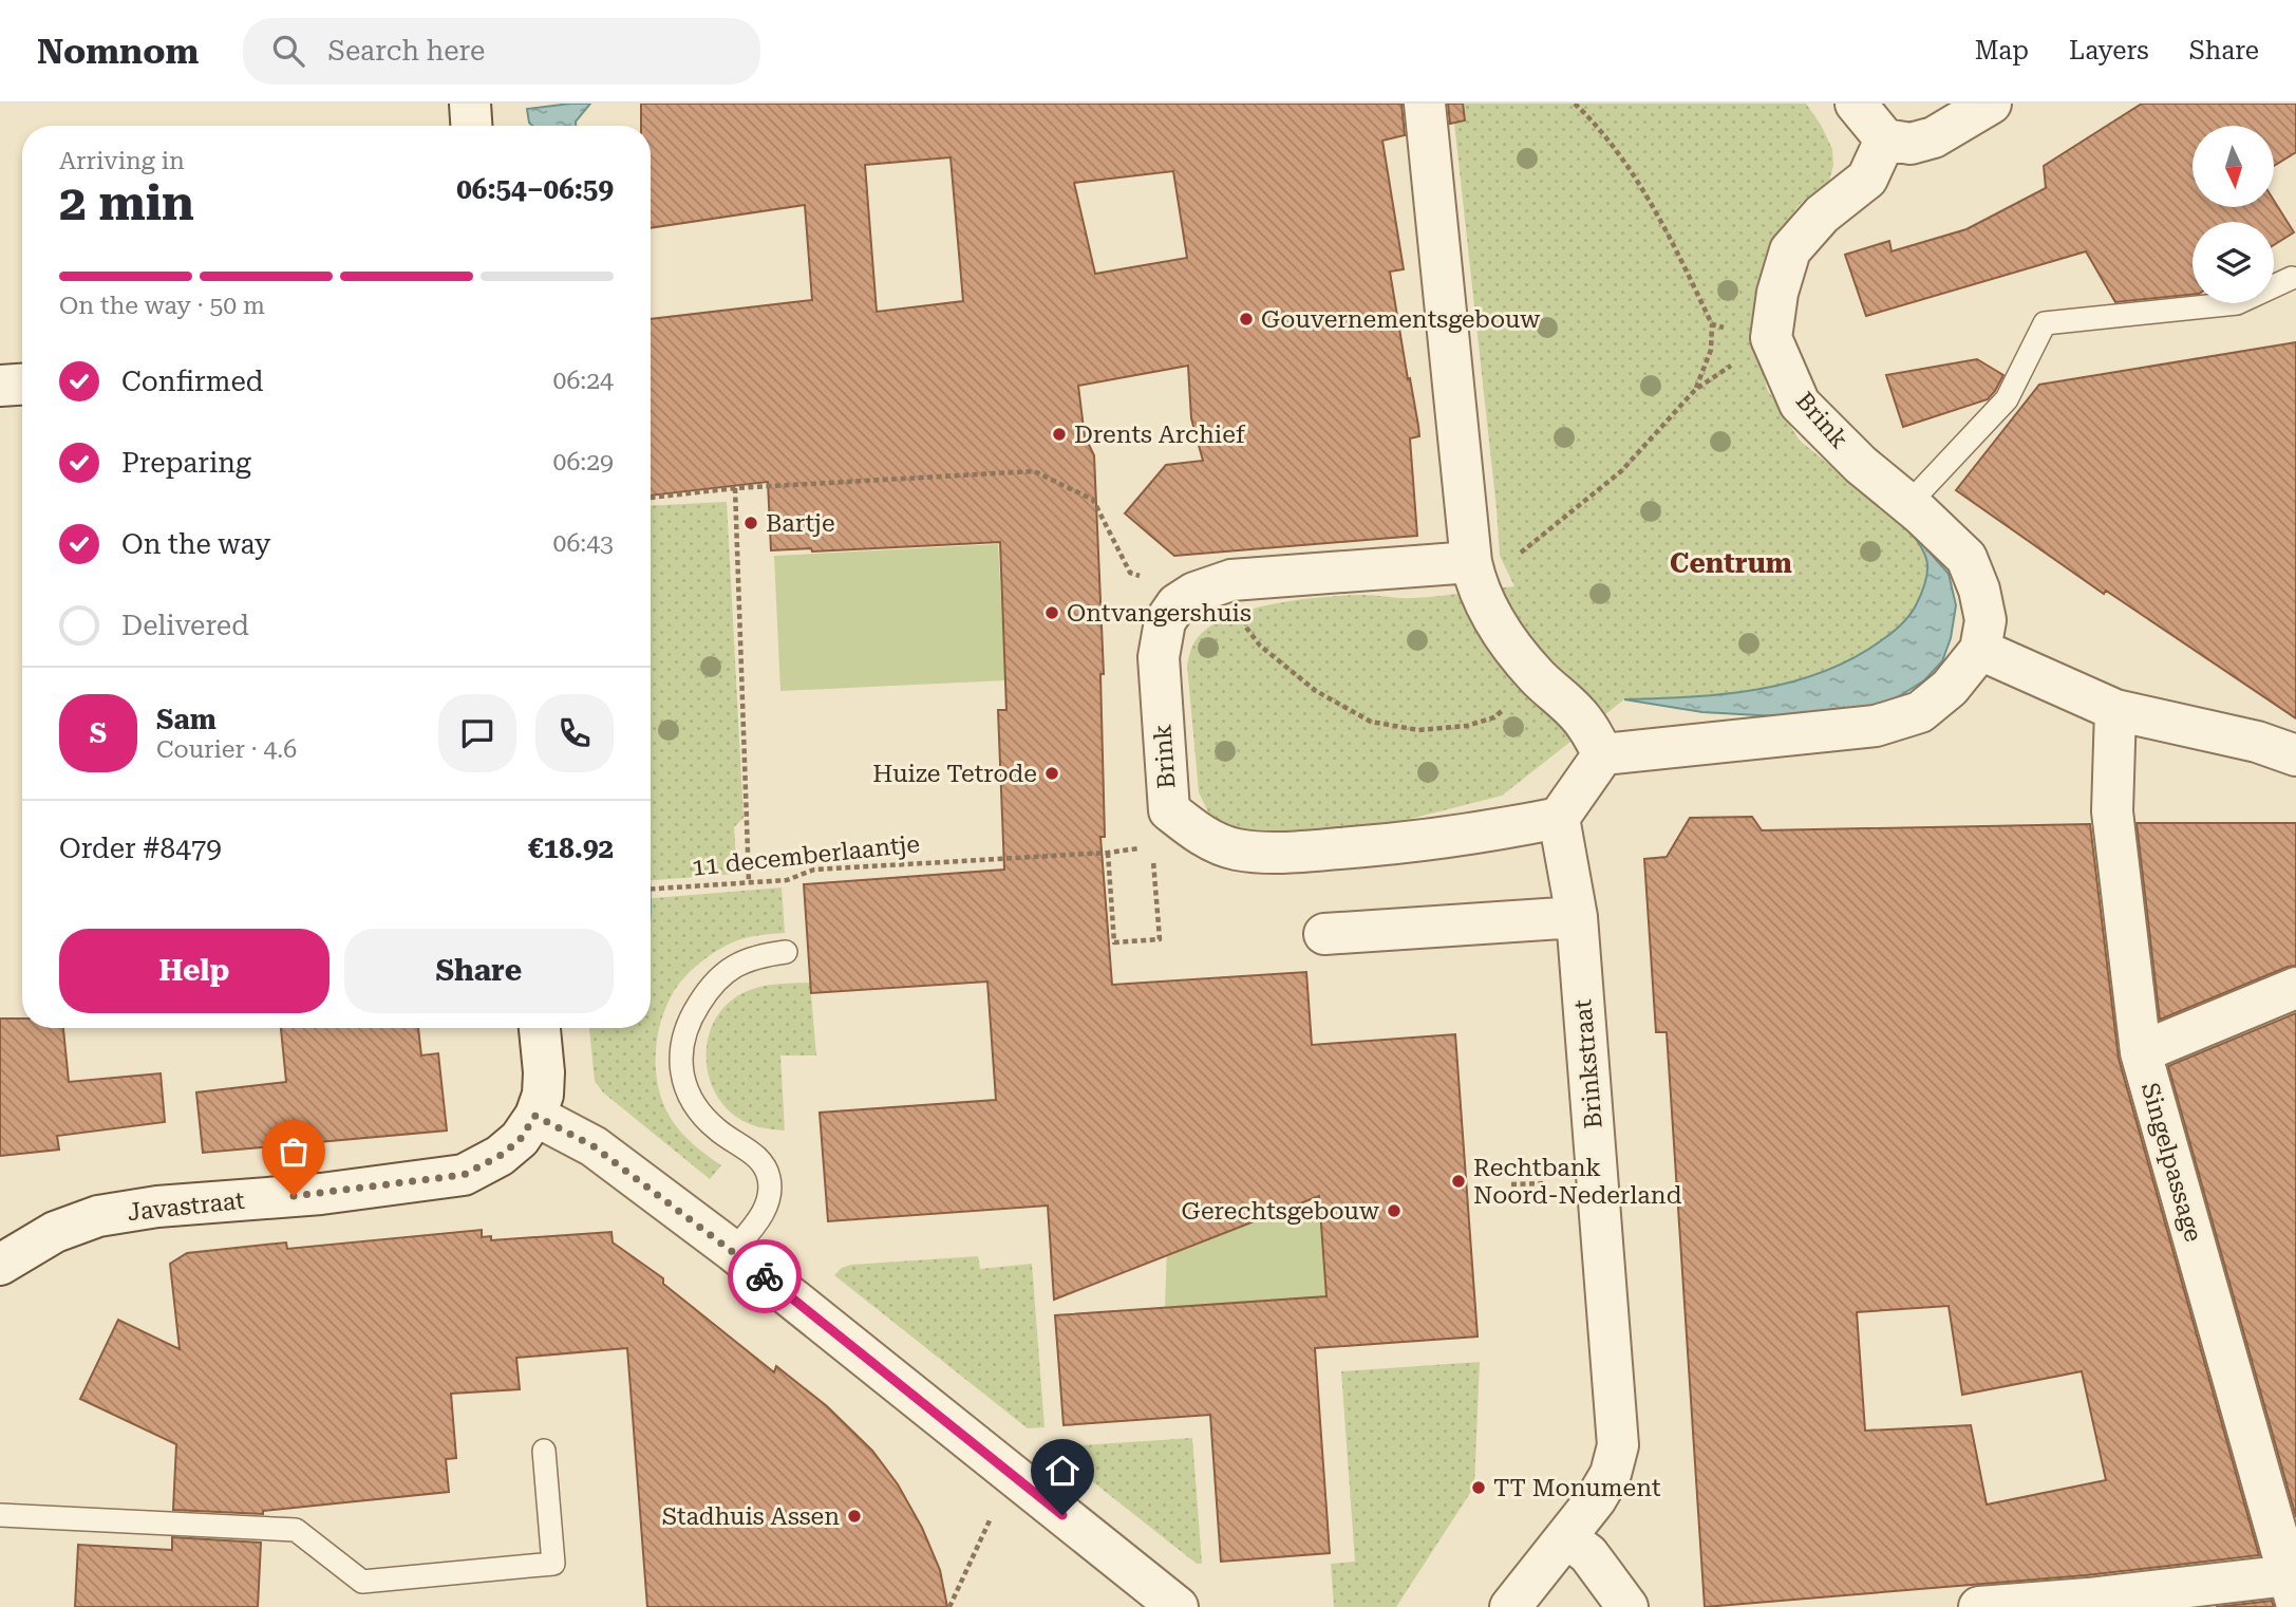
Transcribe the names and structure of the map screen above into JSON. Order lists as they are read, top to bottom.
{
  "streets": {
    "street": [
      "Brink",
      "Brinkstraat",
      "Singelpassage",
      "Javastraat"
    ],
    "path": ["11 decemberlaantje"]
  },
  "districts": ["Centrum"],
  "places": [
    "Gouvernementsgebouw",
    "Drents Archief",
    "Bartje",
    "Ontvangershuis",
    "Huize Tetrode",
    "Rechtbank Noord-Nederland",
    "Gerechtsgebouw",
    "TT Monument",
    "Stadhuis Assen"
  ],
  "north": "bottom",
  "page": {
    "header": "Nomnom",
    "search": "Search here",
    "nav": ["Map", "Layers", "Share"],
    "heading": ["2 min", "Arriving in", "06:54–06:59"],
    "panel": [
      "Sam",
      "Courier · 4.6",
      "Order #8479",
      "€18.92"
    ],
    "bar": "On the way · 50 m",
    "list": [
      ["Confirmed", "06:24"],
      ["Preparing", "06:29"],
      ["On the way", "06:43"],
      "Delivered"
    ],
    "round": "S",
    "buttons": ["Help", "Share"]
  }
}
